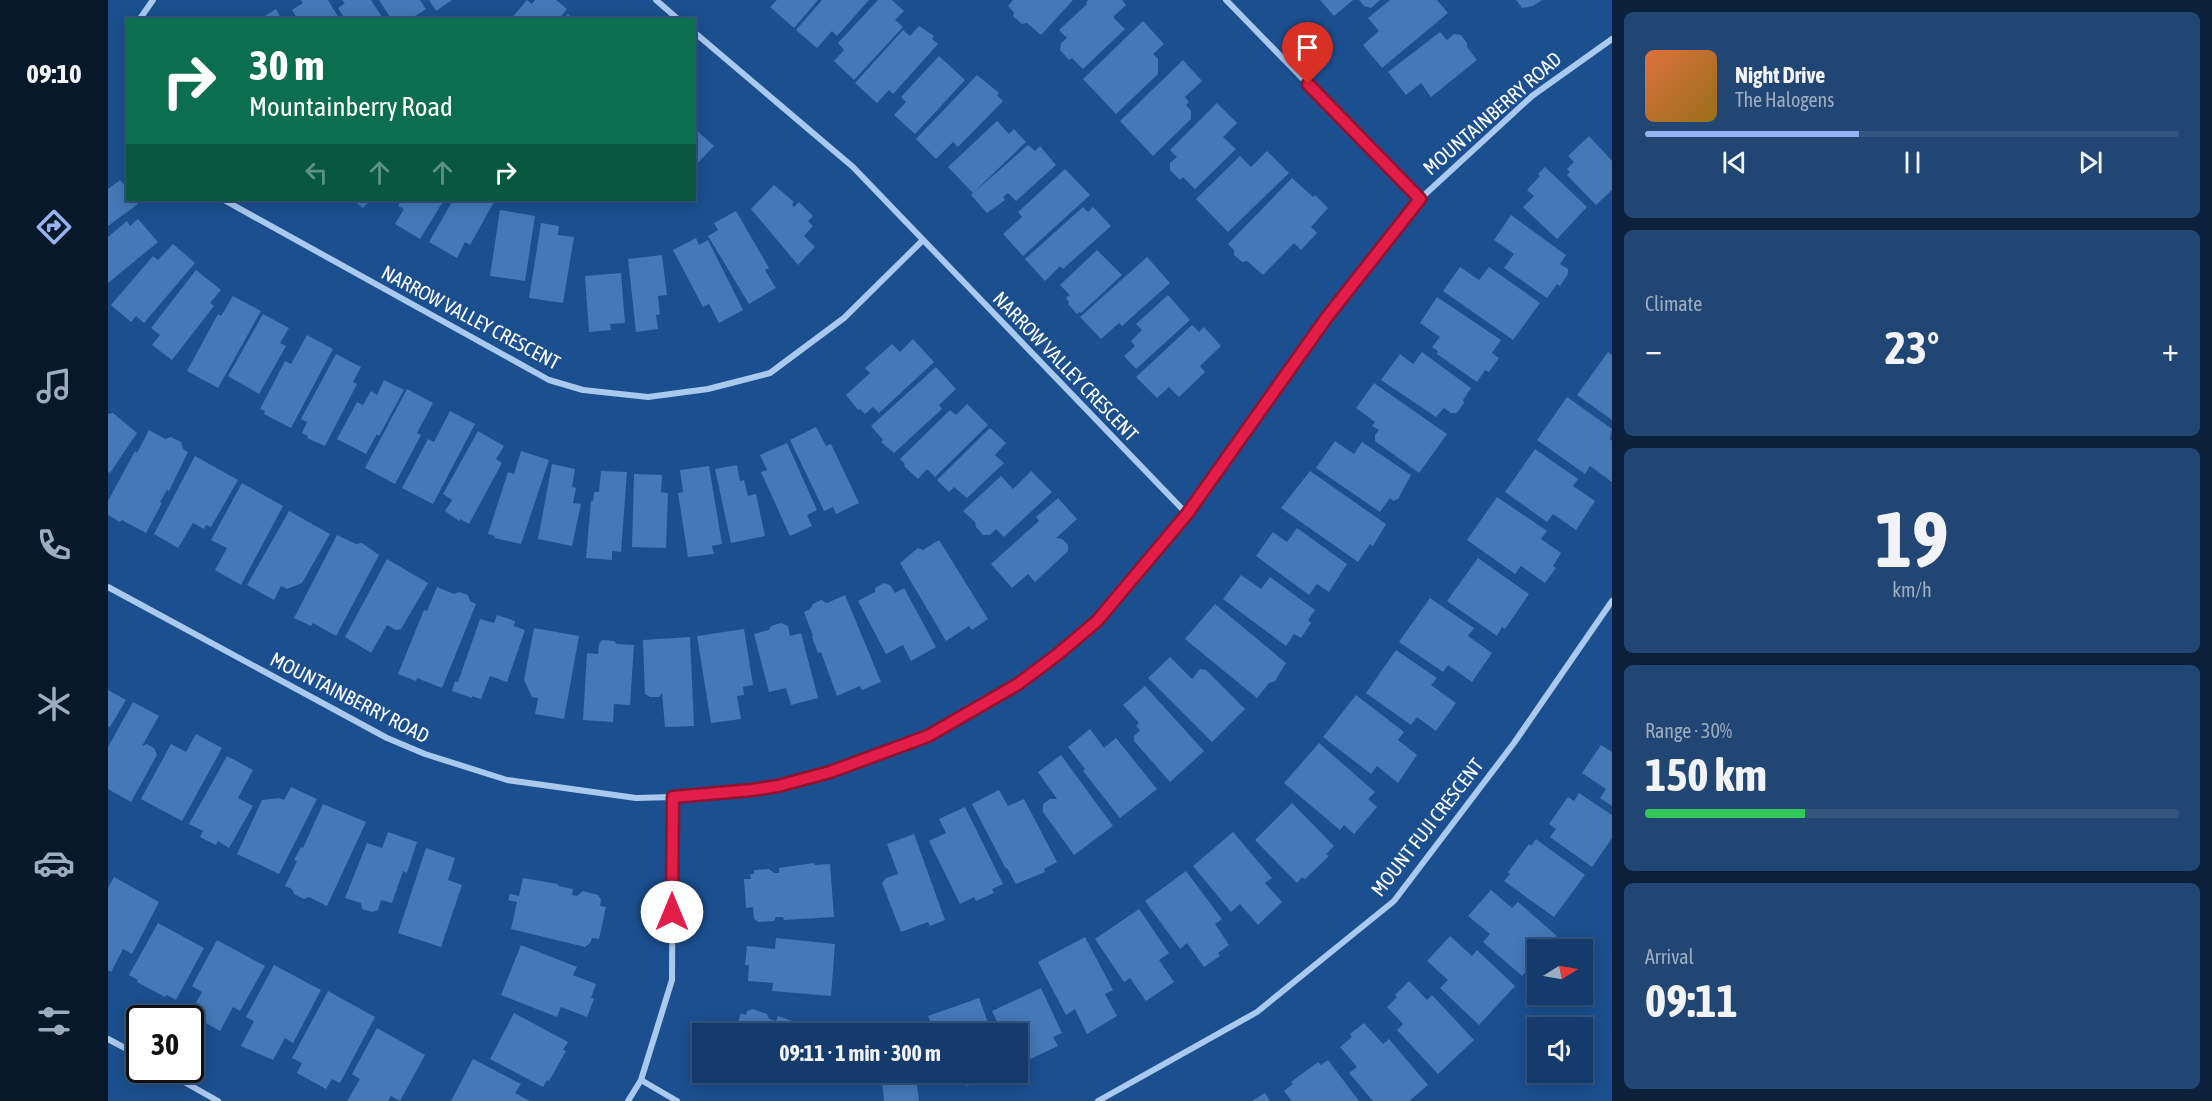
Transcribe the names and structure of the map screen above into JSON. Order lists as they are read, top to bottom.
{
  "streets": {
    "street": ["MOUNTAINBERRY ROAD", "NARROW VALLEY CRESCENT", "MOUNT FUJI CRESCENT"]
  },
  "crossings": [
    ["MOUNTAINBERRY ROAD", "NARROW VALLEY CRESCENT"]
  ],
  "north": "right",
  "page": {
    "tabs": "09:10",
    "turn": ["30 m", "Mountainberry Road"],
    "song": ["Night Drive", "The Halogens"],
    "tile": [
      "Climate",
      ["19", "km/h"],
      ["Range · 30%", "150 km"],
      ["Arrival", "09:11"]
    ],
    "heat": ["−", "23°", "+"],
    "limit": "30",
    "trip": "09:11 · 1 min · 300 m"
  }
}
